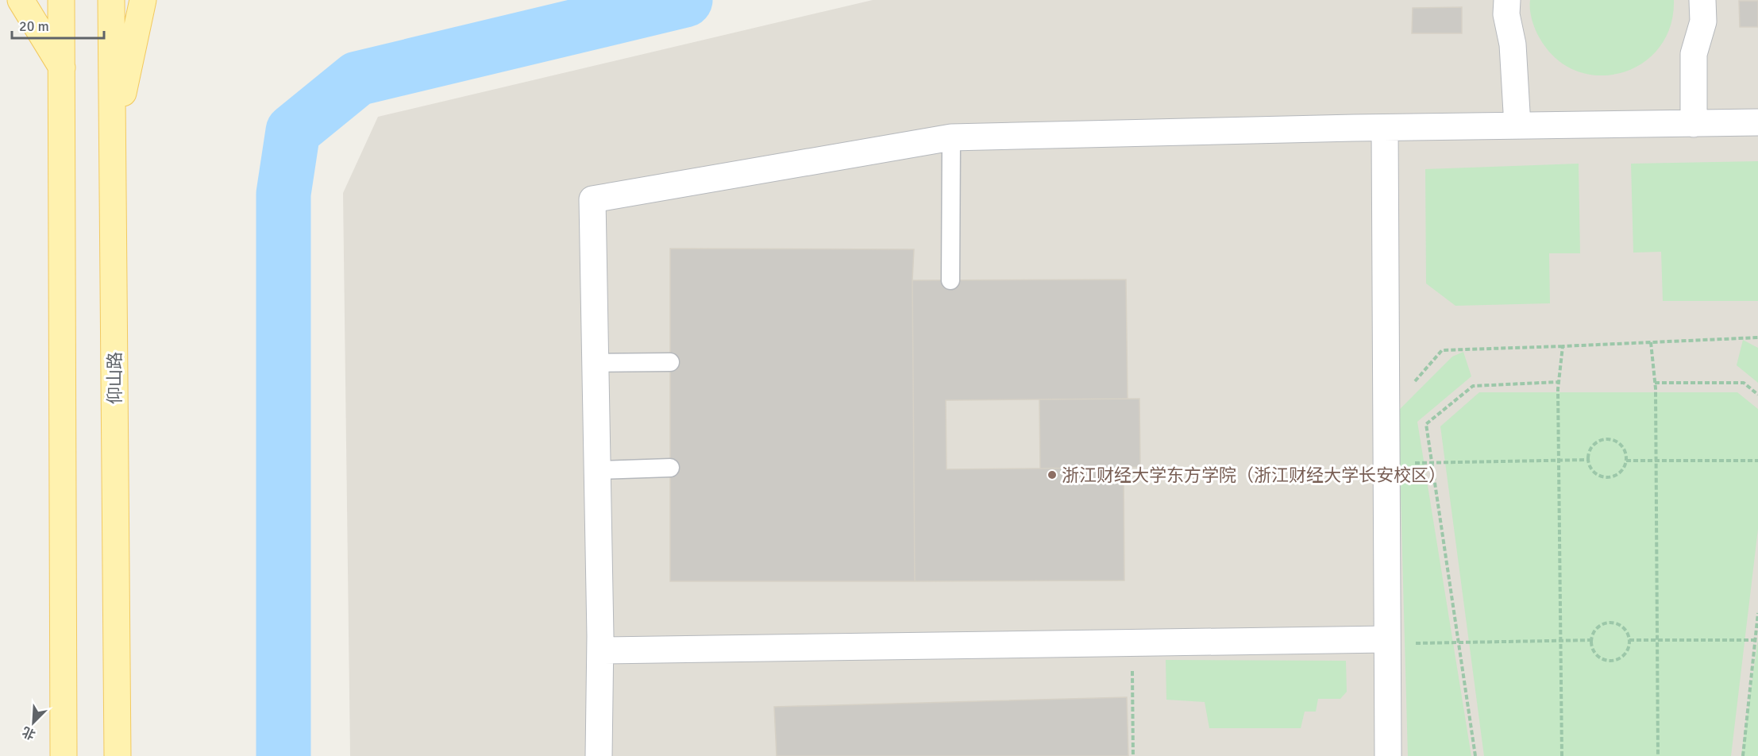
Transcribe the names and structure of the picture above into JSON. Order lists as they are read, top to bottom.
{
  "streets": {
    "main road": ["仰山路"]
  },
  "places": ["浙江财经大学东方学院（浙江财经大学长安校区）"],
  "scale_bar": "20 m",
  "north": "bottom left"
}
